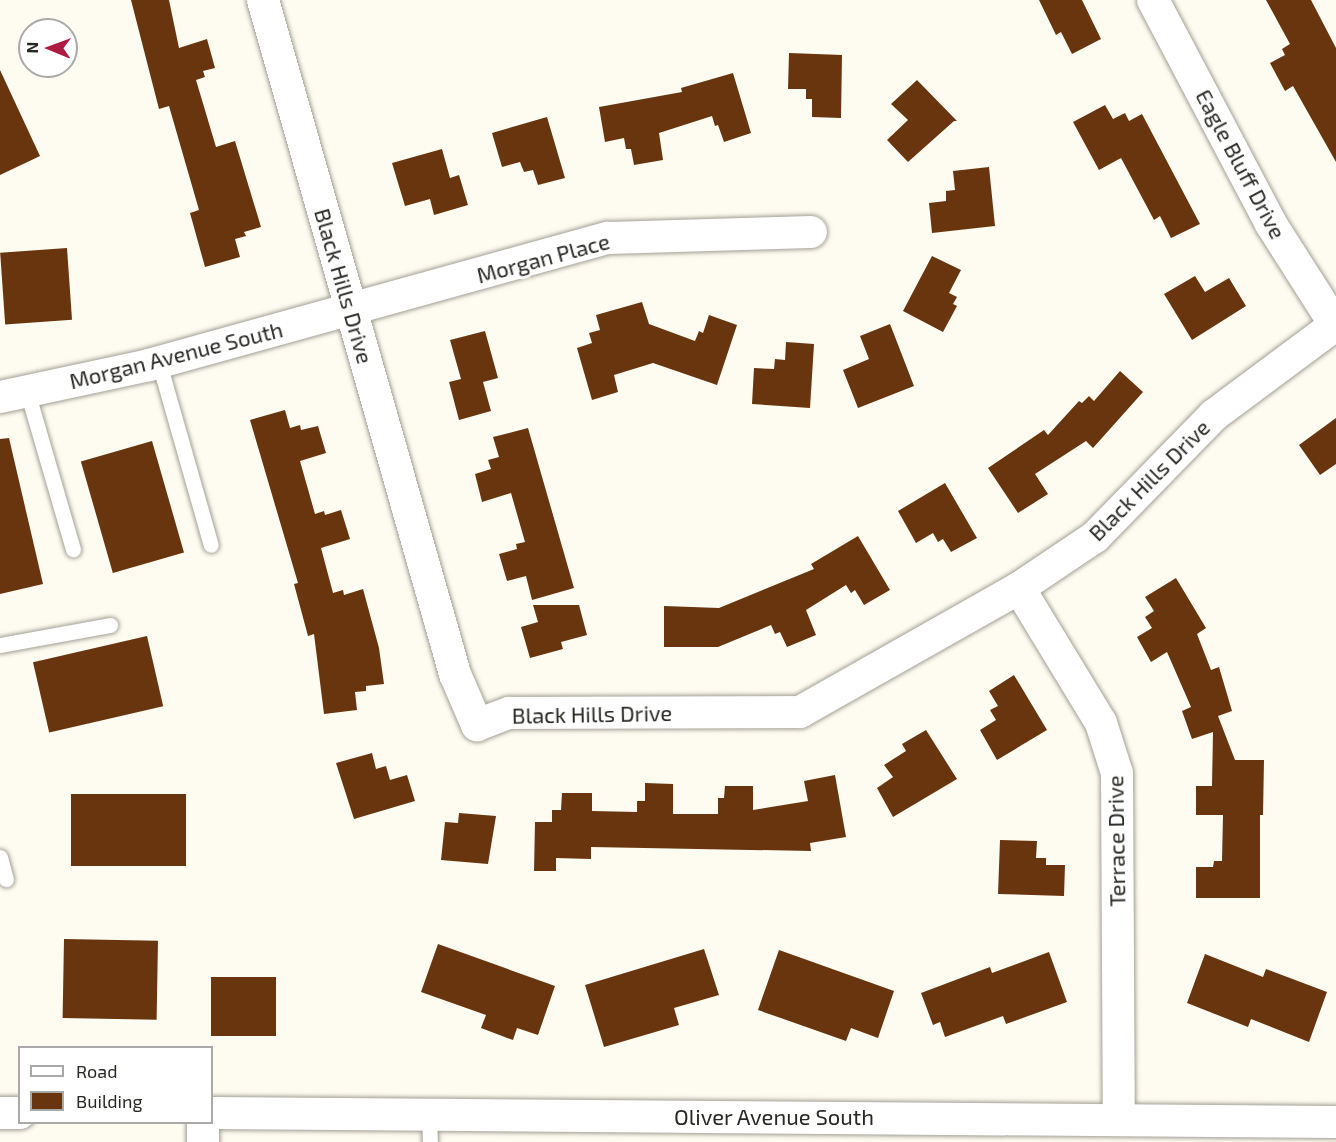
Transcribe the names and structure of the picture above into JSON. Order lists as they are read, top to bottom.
{
  "streets": {
    "street": [
      "Eagle Bluff Drive",
      "Morgan Place",
      "Black Hills Drive",
      "Morgan Avenue South",
      "Terrace Drive",
      "Oliver Avenue South"
    ]
  },
  "crossings": [
    ["Eagle Bluff Drive", "Black Hills Drive"],
    ["Morgan Place", "Black Hills Drive"],
    ["Morgan Place", "Morgan Avenue South"],
    ["Black Hills Drive", "Morgan Avenue South"],
    ["Black Hills Drive", "Terrace Drive"],
    ["Terrace Drive", "Oliver Avenue South"]
  ],
  "legend": ["Road", "Building"],
  "north": "left"
}
